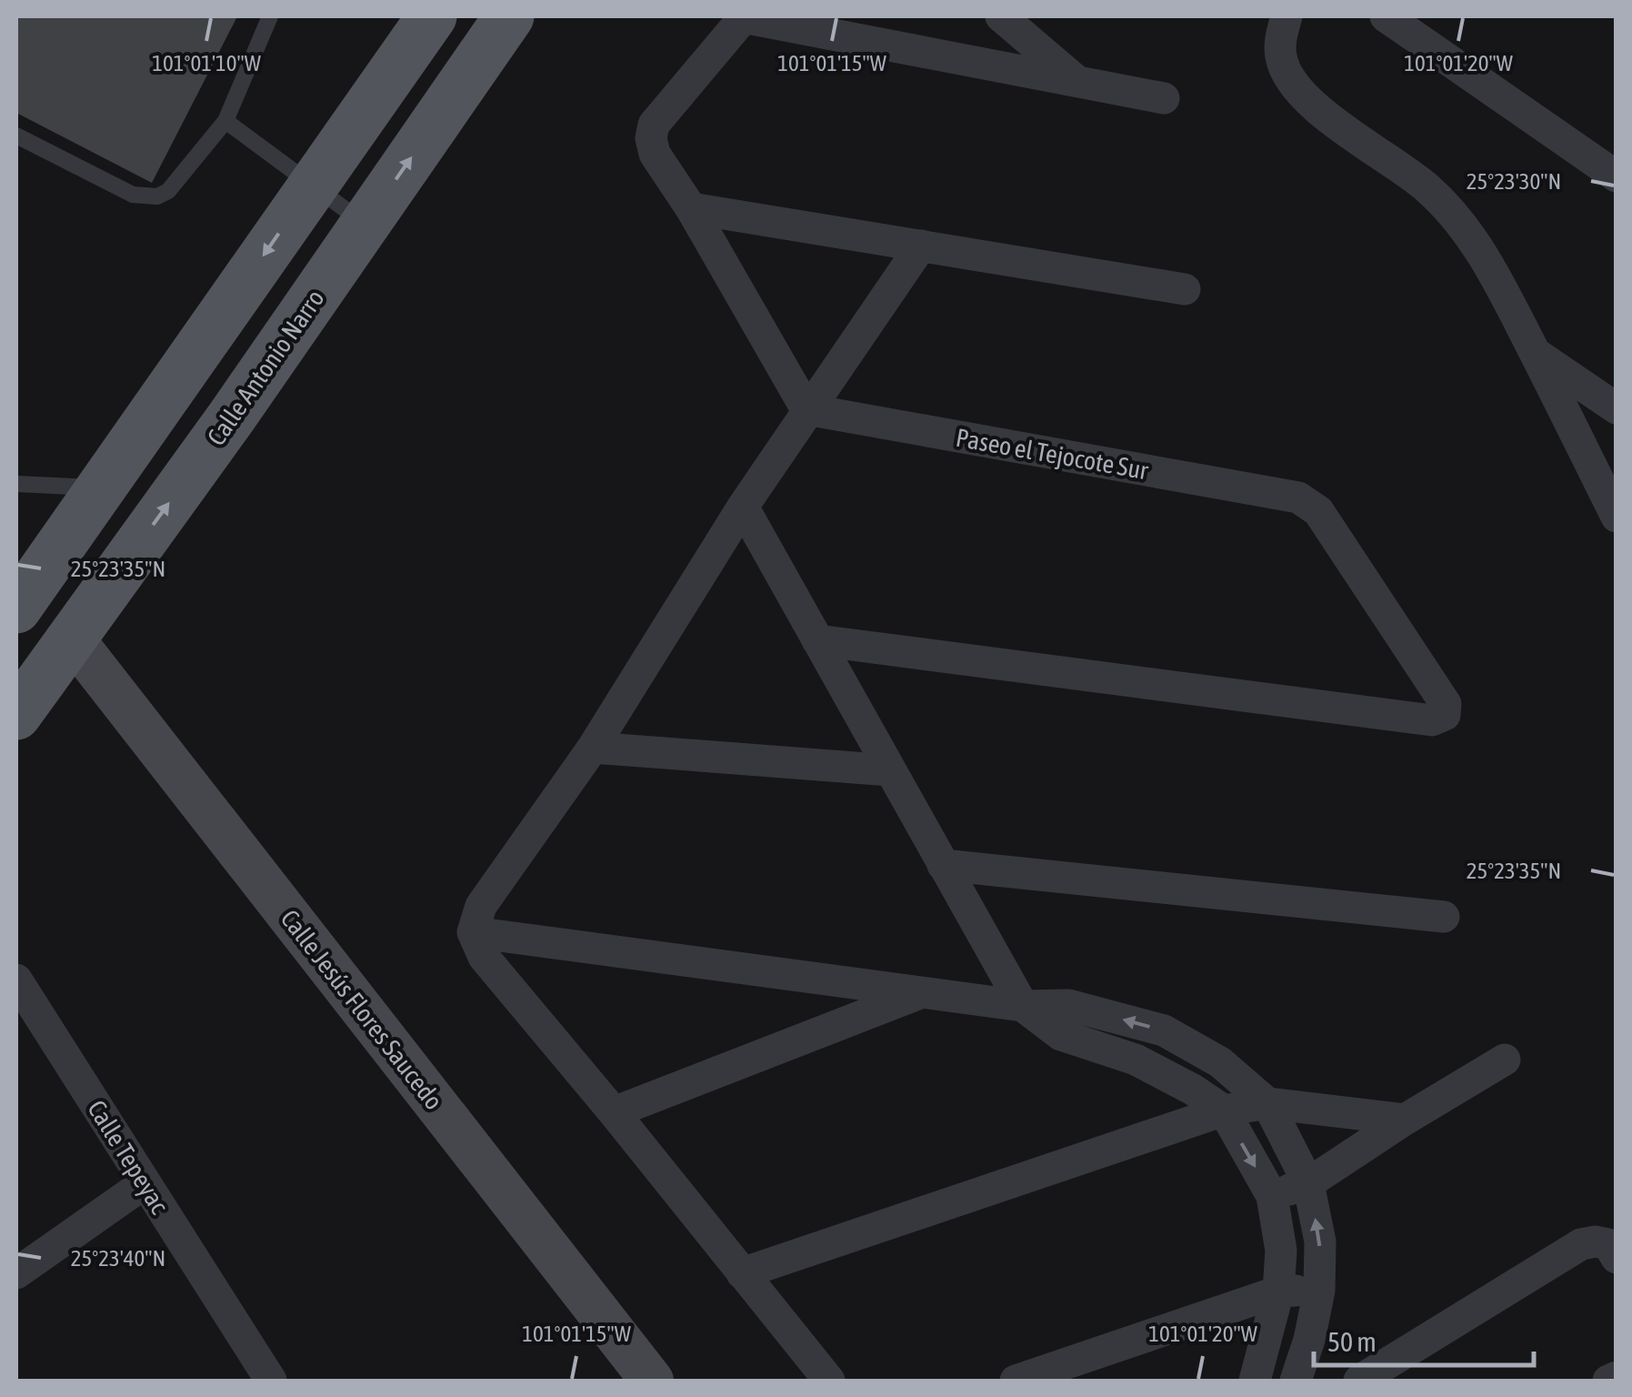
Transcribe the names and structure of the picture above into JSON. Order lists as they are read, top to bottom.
{
  "streets": {
    "main road": ["Calle Antonio Narro", "Calle Jesús Flores Saucedo"],
    "street": ["Paseo el Tejocote Sur", "Calle Tepeyac"]
  },
  "crossings": [
    ["Calle Antonio Narro", "Calle Jesús Flores Saucedo"]
  ],
  "scale_bar": "50 m",
  "coordinates": [
    "101°01'10\"W",
    "101°01'15\"W",
    "101°01'20\"W",
    "25°23'30\"N",
    "25°23'35\"N",
    "25°23'40\"N"
  ]
}
